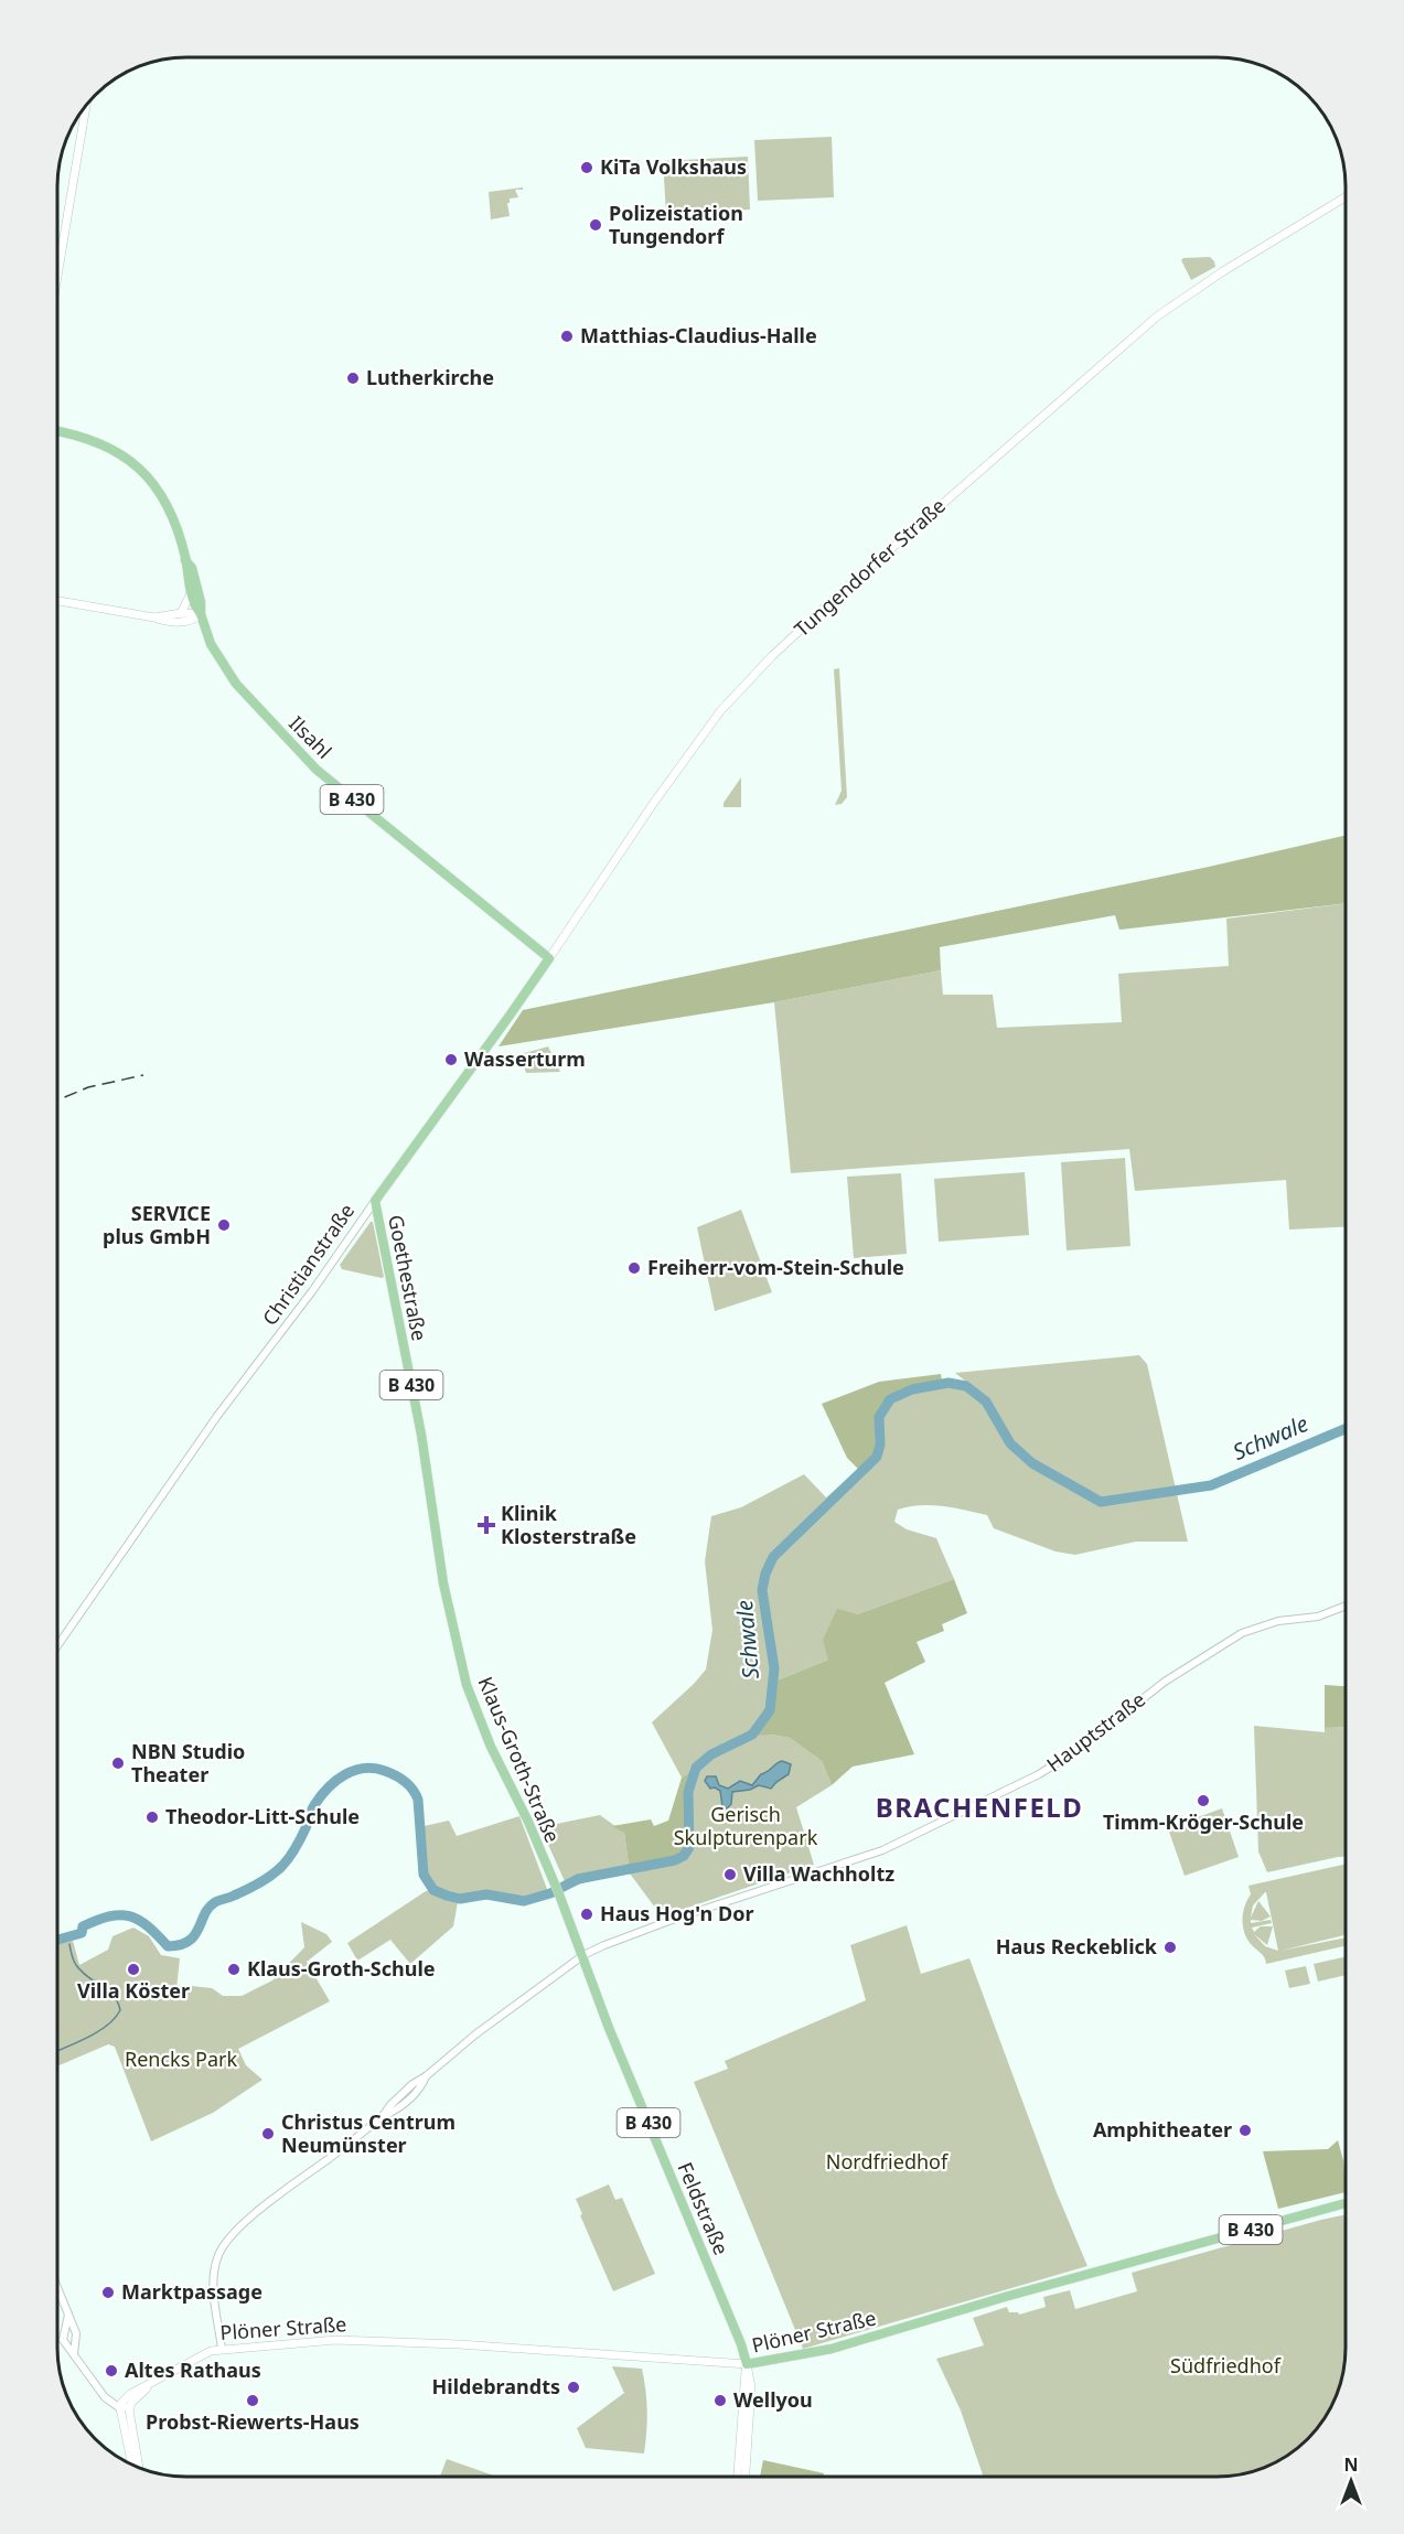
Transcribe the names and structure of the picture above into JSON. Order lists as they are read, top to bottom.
{
  "streets": {
    "main road": [
      "Tungendorfer Straße",
      "Ilsahl",
      "B 430",
      "Christianstraße",
      "Goethestraße",
      "Klaus-Groth-Straße",
      "Feldstraße",
      "Plöner Straße"
    ],
    "street": ["Hauptstraße"]
  },
  "crossings": [
    ["Tungendorfer Straße", "Christianstraße"],
    ["Ilsahl", "B 430"],
    ["Ilsahl", "Christianstraße"],
    ["Christianstraße", "Goethestraße"],
    ["Goethestraße", "Klaus-Groth-Straße"],
    ["Hauptstraße", "Klaus-Groth-Straße"],
    ["Hauptstraße", "Feldstraße"],
    ["Hauptstraße", "Plöner Straße"],
    ["Klaus-Groth-Straße", "Feldstraße"],
    ["Feldstraße", "Plöner Straße"]
  ],
  "districts": ["BRACHENFELD"],
  "water": ["Schwale"],
  "parks": [
    "Gerisch Skulpturenpark",
    "Rencks Park",
    "Nordfriedhof",
    "Südfriedhof"
  ],
  "places": {
    "other": [
      "KiTa Volkshaus",
      "Polizeistation Tungendorf",
      "Matthias-Claudius-Halle",
      "Lutherkirche",
      "Wasserturm",
      "SERVICE plus GmbH",
      "Freiherr-vom-Stein-Schule",
      "NBN Studio Theater",
      "Timm-Kröger-Schule",
      "Theodor-Litt-Schule",
      "Villa Wachholtz",
      "Haus Hog'n Dor",
      "Haus Reckeblick",
      "Villa Köster",
      "Klaus-Groth-Schule",
      "Amphitheater",
      "Christus Centrum Neumünster",
      "Marktpassage",
      "Altes Rathaus",
      "Hildebrandts",
      "Probst-Riewerts-Haus",
      "Wellyou"
    ],
    "health": ["Klinik Klosterstraße"]
  },
  "north": "top"
}
